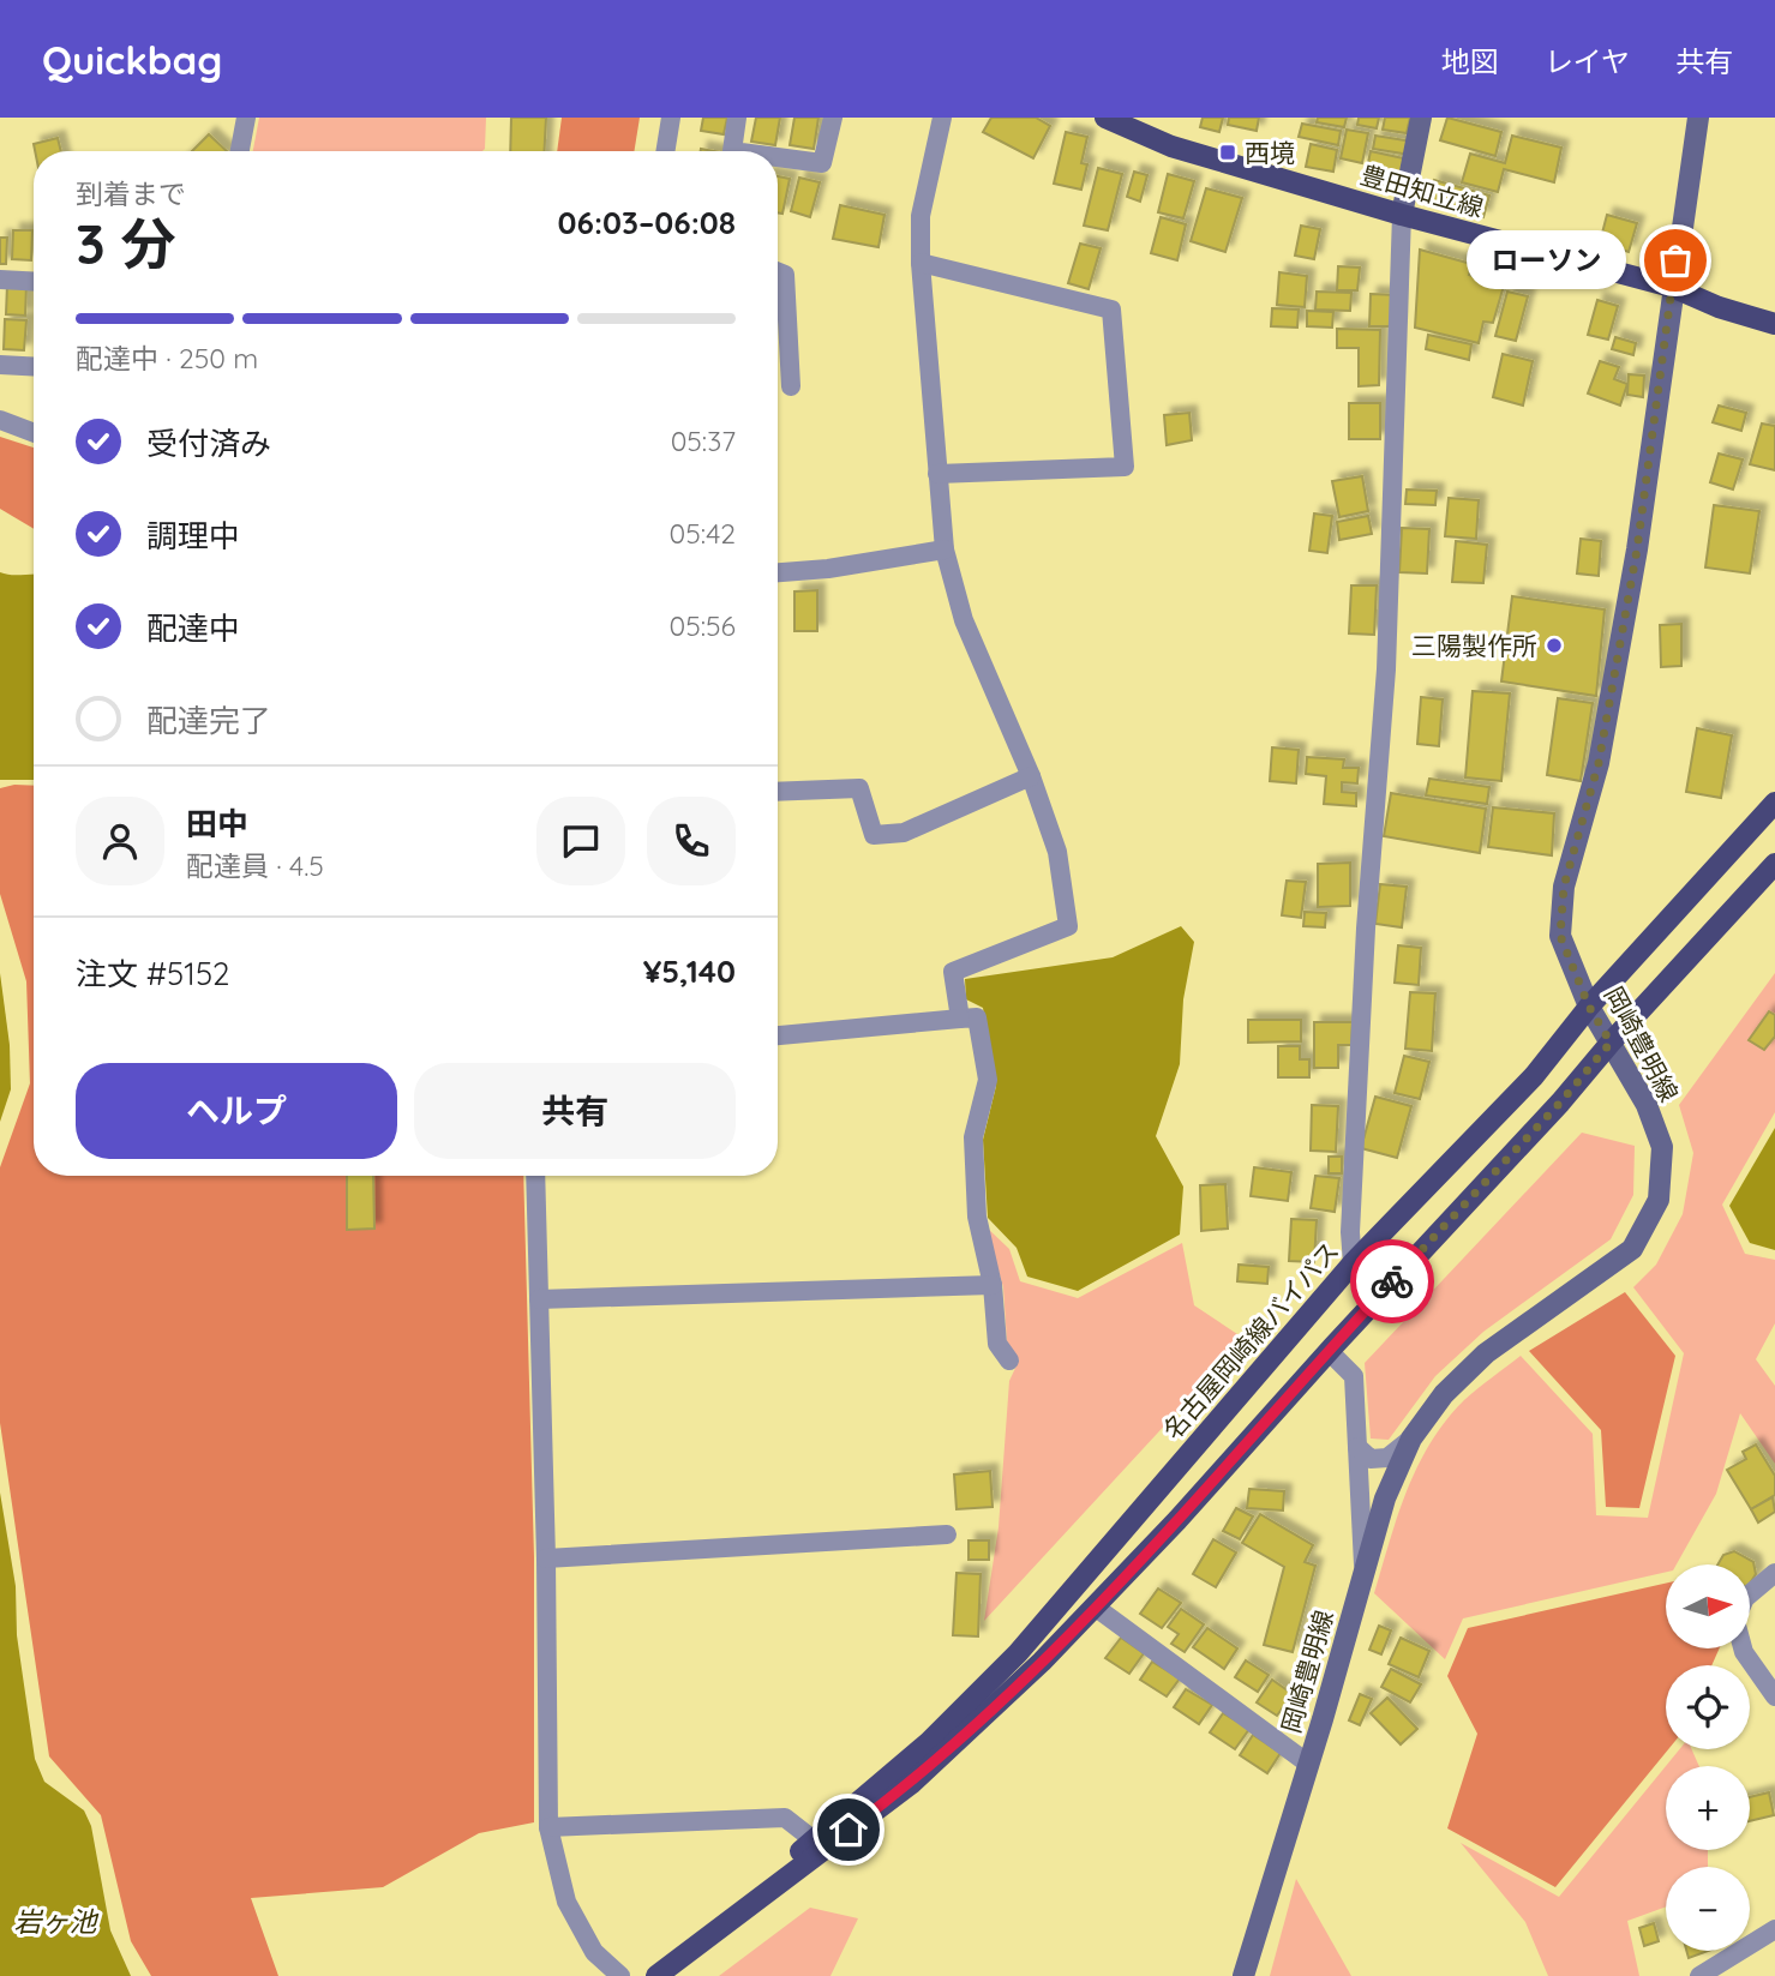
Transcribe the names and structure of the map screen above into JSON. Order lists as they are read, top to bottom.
{
  "streets": {
    "main road": ["豊田知立線", "岡崎豊明線", "名古屋岡崎線バイパス"]
  },
  "crossings": [
    ["豊田知立線", "岡崎豊明線"],
    ["岡崎豊明線", "名古屋岡崎線バイパス"]
  ],
  "water": ["岩ヶ池"],
  "places": {
    "transit": ["西境"],
    "other": ["ローソン", "三陽製作所"]
  },
  "north": "right",
  "page": {
    "header": "Quickbag",
    "nav": ["地図", "レイヤ", "共有"],
    "heading": ["3 分", "到着まで", "06:03–06:08"],
    "panel": [
      "田中",
      "配達員 · 4.5",
      "注文 #5152",
      "¥5,140"
    ],
    "bubble": "ローソン",
    "bar": "配達中 · 250 m",
    "list": [
      ["受付済み", "05:37"],
      ["調理中", "05:42"],
      ["配達中", "05:56"],
      "配達完了"
    ],
    "buttons": ["ヘルプ", "共有"],
    "map_buttons": ["+", "−"]
  }
}
